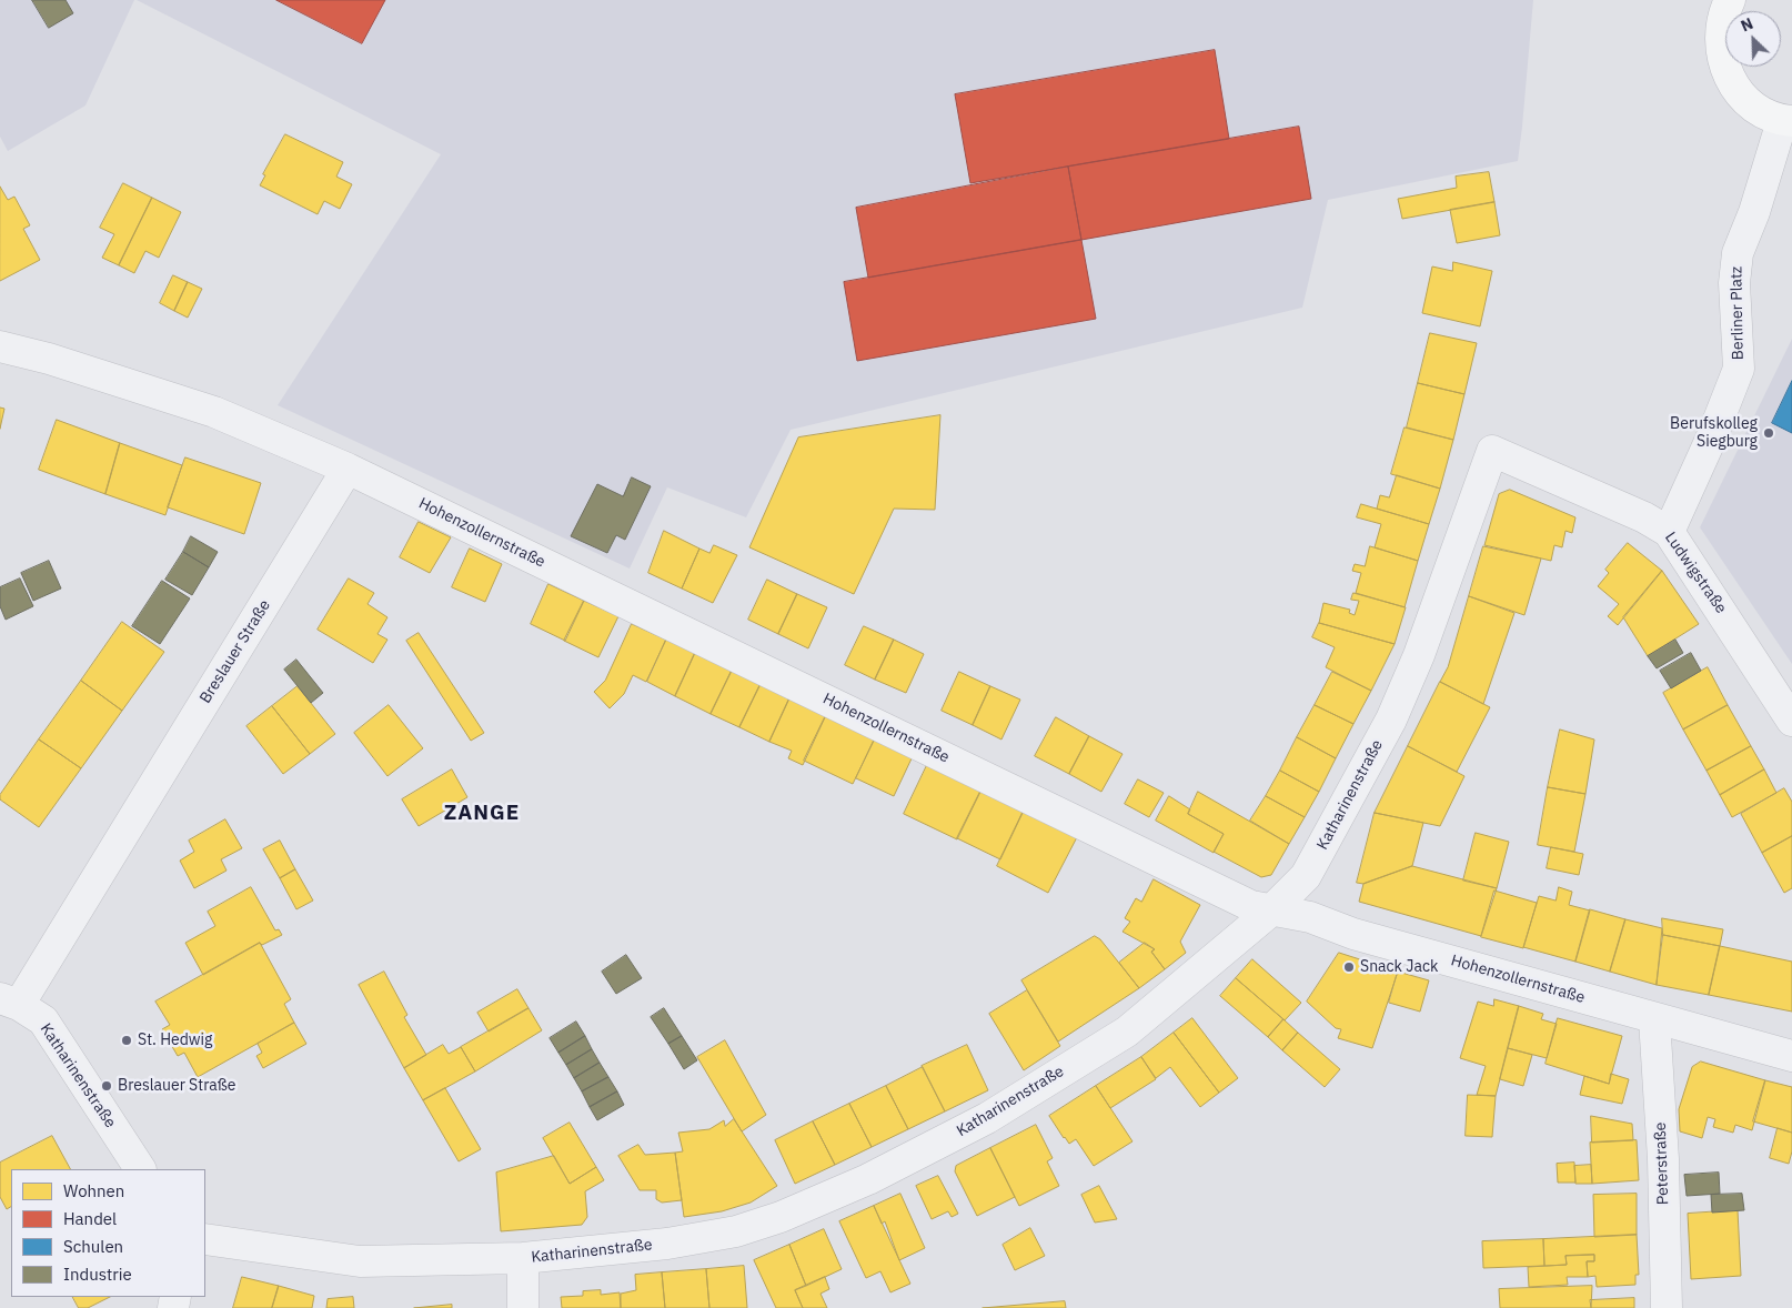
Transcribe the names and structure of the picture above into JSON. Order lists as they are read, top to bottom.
{
  "streets": {
    "street": [
      "Berliner Platz",
      "Hohenzollernstraße",
      "Ludwigstraße",
      "Breslauer Straße",
      "Katharinenstraße",
      "Peterstraße"
    ]
  },
  "crossings": [
    ["Berliner Platz", "Ludwigstraße"],
    ["Hohenzollernstraße", "Breslauer Straße"],
    ["Hohenzollernstraße", "Katharinenstraße"],
    ["Hohenzollernstraße", "Peterstraße"],
    ["Ludwigstraße", "Katharinenstraße"],
    ["Breslauer Straße", "Katharinenstraße"]
  ],
  "districts": ["ZANGE"],
  "places": [
    "Berufskolleg Siegburg",
    "Snack Jack",
    "St. Hedwig",
    "Breslauer Straße"
  ],
  "legend": [
    "Wohnen",
    "Handel",
    "Schulen",
    "Industrie"
  ],
  "north": "top left"
}
